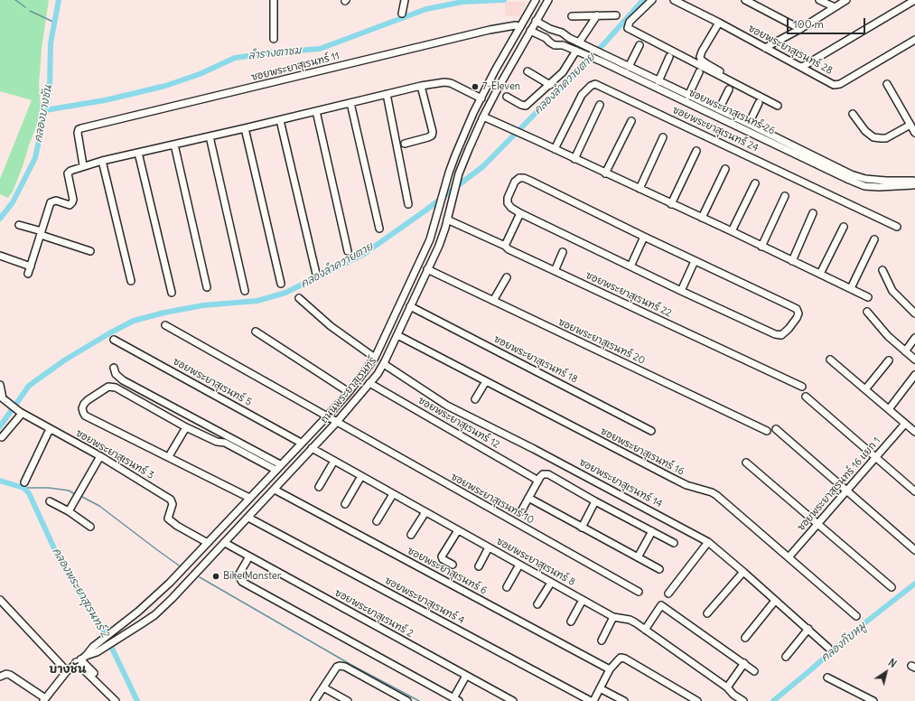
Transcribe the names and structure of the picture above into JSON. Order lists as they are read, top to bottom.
{
  "streets": {
    "street": [
      "ซอยพระยาสุเรนทร์ 28",
      "ซอยพระยาสุเรนทร์ 11",
      "ซอยพระยาสุเรนทร์ 26",
      "ซอยพระยาสุเรนทร์ 24",
      "ซอยพระยาสุเรนทร์ 22",
      "ซอยพระยาสุเรนทร์ 20",
      "ซอยพระยาสุเรนทร์ 18",
      "ซอยพระยาสุเรนทร์ 5",
      "ถนนพระยาสุเรนทร์",
      "ซอยพระยาสุเรนทร์ 12",
      "ซอยพระยาสุเรนทร์ 16",
      "ซอยพระยาสุเรนทร์ 3",
      "ซอยพระยาสุเรนทร์ 14",
      "ซอยพระยาสุเรนทร์ 16 แยก 1",
      "ซอยพระยาสุเรนทร์ 10",
      "ซอยพระยาสุเรนทร์ 8",
      "ซอยพระยาสุเรนทร์ 6",
      "ซอยพระยาสุเรนทร์ 4",
      "ซอยพระยาสุเรนทร์ 2"
    ]
  },
  "crossings": [
    ["ซอยพระยาสุเรนทร์ 11", "ถนนพระยาสุเรนทร์"],
    ["ซอยพระยาสุเรนทร์ 26", "ถนนพระยาสุเรนทร์"],
    ["ซอยพระยาสุเรนทร์ 22", "ถนนพระยาสุเรนทร์"],
    ["ซอยพระยาสุเรนทร์ 20", "ถนนพระยาสุเรนทร์"],
    ["ซอยพระยาสุเรนทร์ 18", "ถนนพระยาสุเรนทร์"],
    ["ซอยพระยาสุเรนทร์ 5", "ถนนพระยาสุเรนทร์"],
    ["ถนนพระยาสุเรนทร์", "ซอยพระยาสุเรนทร์ 12"],
    ["ถนนพระยาสุเรนทร์", "ซอยพระยาสุเรนทร์ 16"],
    ["ถนนพระยาสุเรนทร์", "ซอยพระยาสุเรนทร์ 3"],
    ["ถนนพระยาสุเรนทร์", "ซอยพระยาสุเรนทร์ 14"],
    ["ถนนพระยาสุเรนทร์", "ซอยพระยาสุเรนทร์ 10"],
    ["ถนนพระยาสุเรนทร์", "ซอยพระยาสุเรนทร์ 8"],
    ["ถนนพระยาสุเรนทร์", "ซอยพระยาสุเรนทร์ 6"],
    ["ถนนพระยาสุเรนทร์", "ซอยพระยาสุเรนทร์ 4"],
    ["ถนนพระยาสุเรนทร์", "ซอยพระยาสุเรนทร์ 2"],
    ["ซอยพระยาสุเรนทร์ 16", "ซอยพระยาสุเรนทร์ 16 แยก 1"]
  ],
  "districts": ["บางชัน"],
  "water": [
    "ลำรางตาชม",
    "คลองลำควายตาย",
    "คลองบางชัน",
    "คลองพระยาสุเรนทร์ 2",
    "คลองกีบหมู"
  ],
  "places": ["7-Eleven", "Bike Monster"],
  "scale_bar": "100 m",
  "north": "top right"
}
